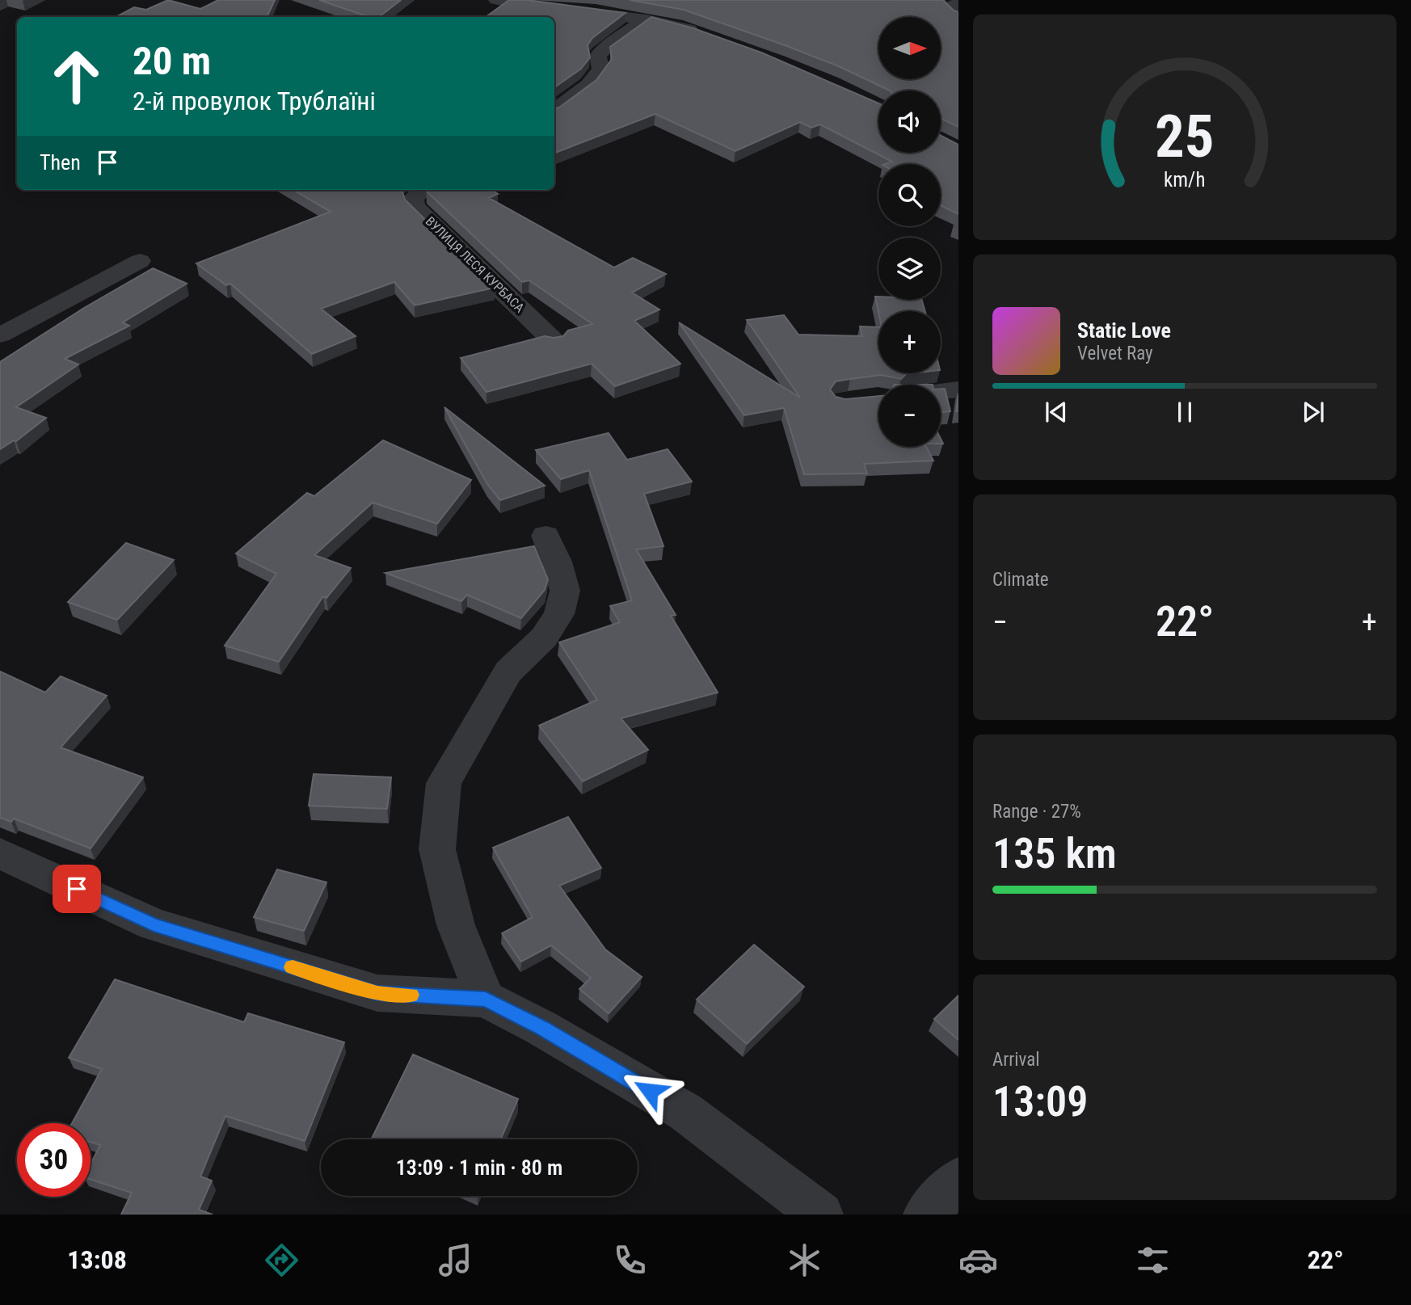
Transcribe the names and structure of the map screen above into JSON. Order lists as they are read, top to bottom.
{
  "streets": {
    "street": ["ВУЛИЦЯ ЛЕСЯ КУРБАСА"]
  },
  "north": "right",
  "page": {
    "map_buttons": ["+", "−"],
    "turn": ["20 m", "2-й провулок Трублаїні"],
    "then": "Then",
    "song": ["Static Love", "Velvet Ray"],
    "tile": [
      "Climate",
      ["Range · 27%", "135 km"],
      ["Arrival", "13:09"]
    ],
    "heat": ["−", "22°", "+"],
    "limit": "30",
    "trip": "13:09 · 1 min · 80 m",
    "tabs": ["13:08", "22°"],
    "gauge": ["25", "km/h"]
  }
}
